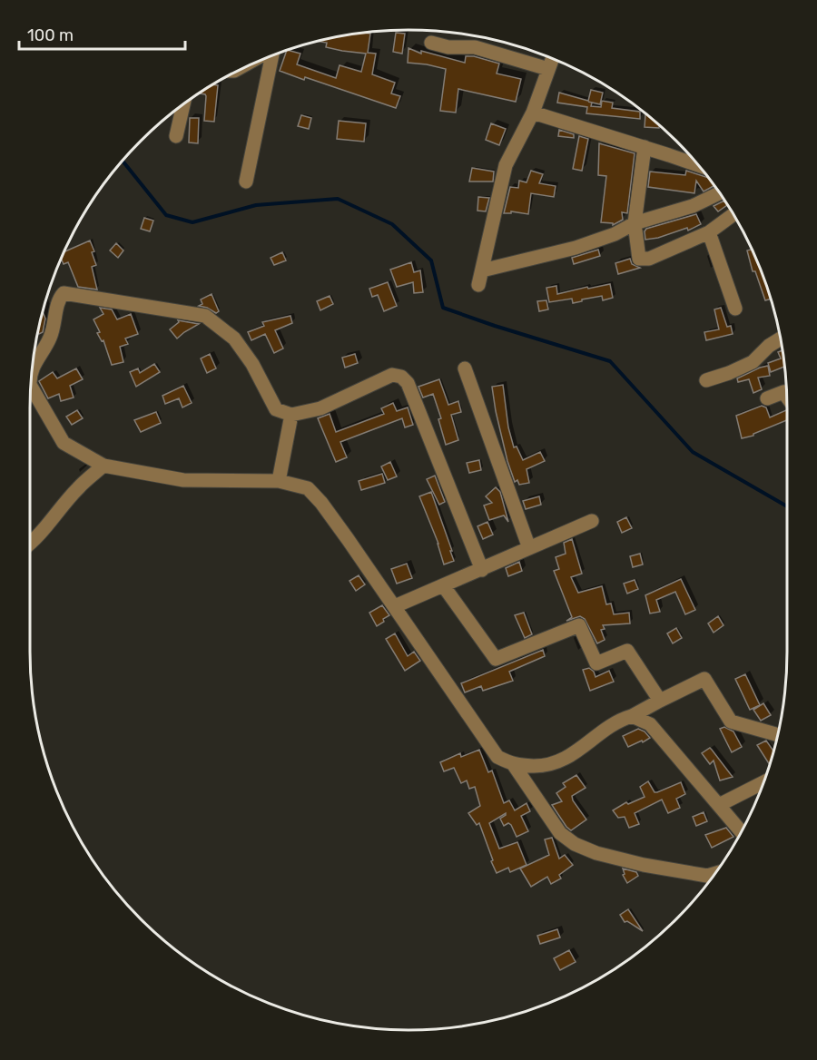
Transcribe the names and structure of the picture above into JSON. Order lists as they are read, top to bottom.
{
  "scale_bar": "100 m"
}
